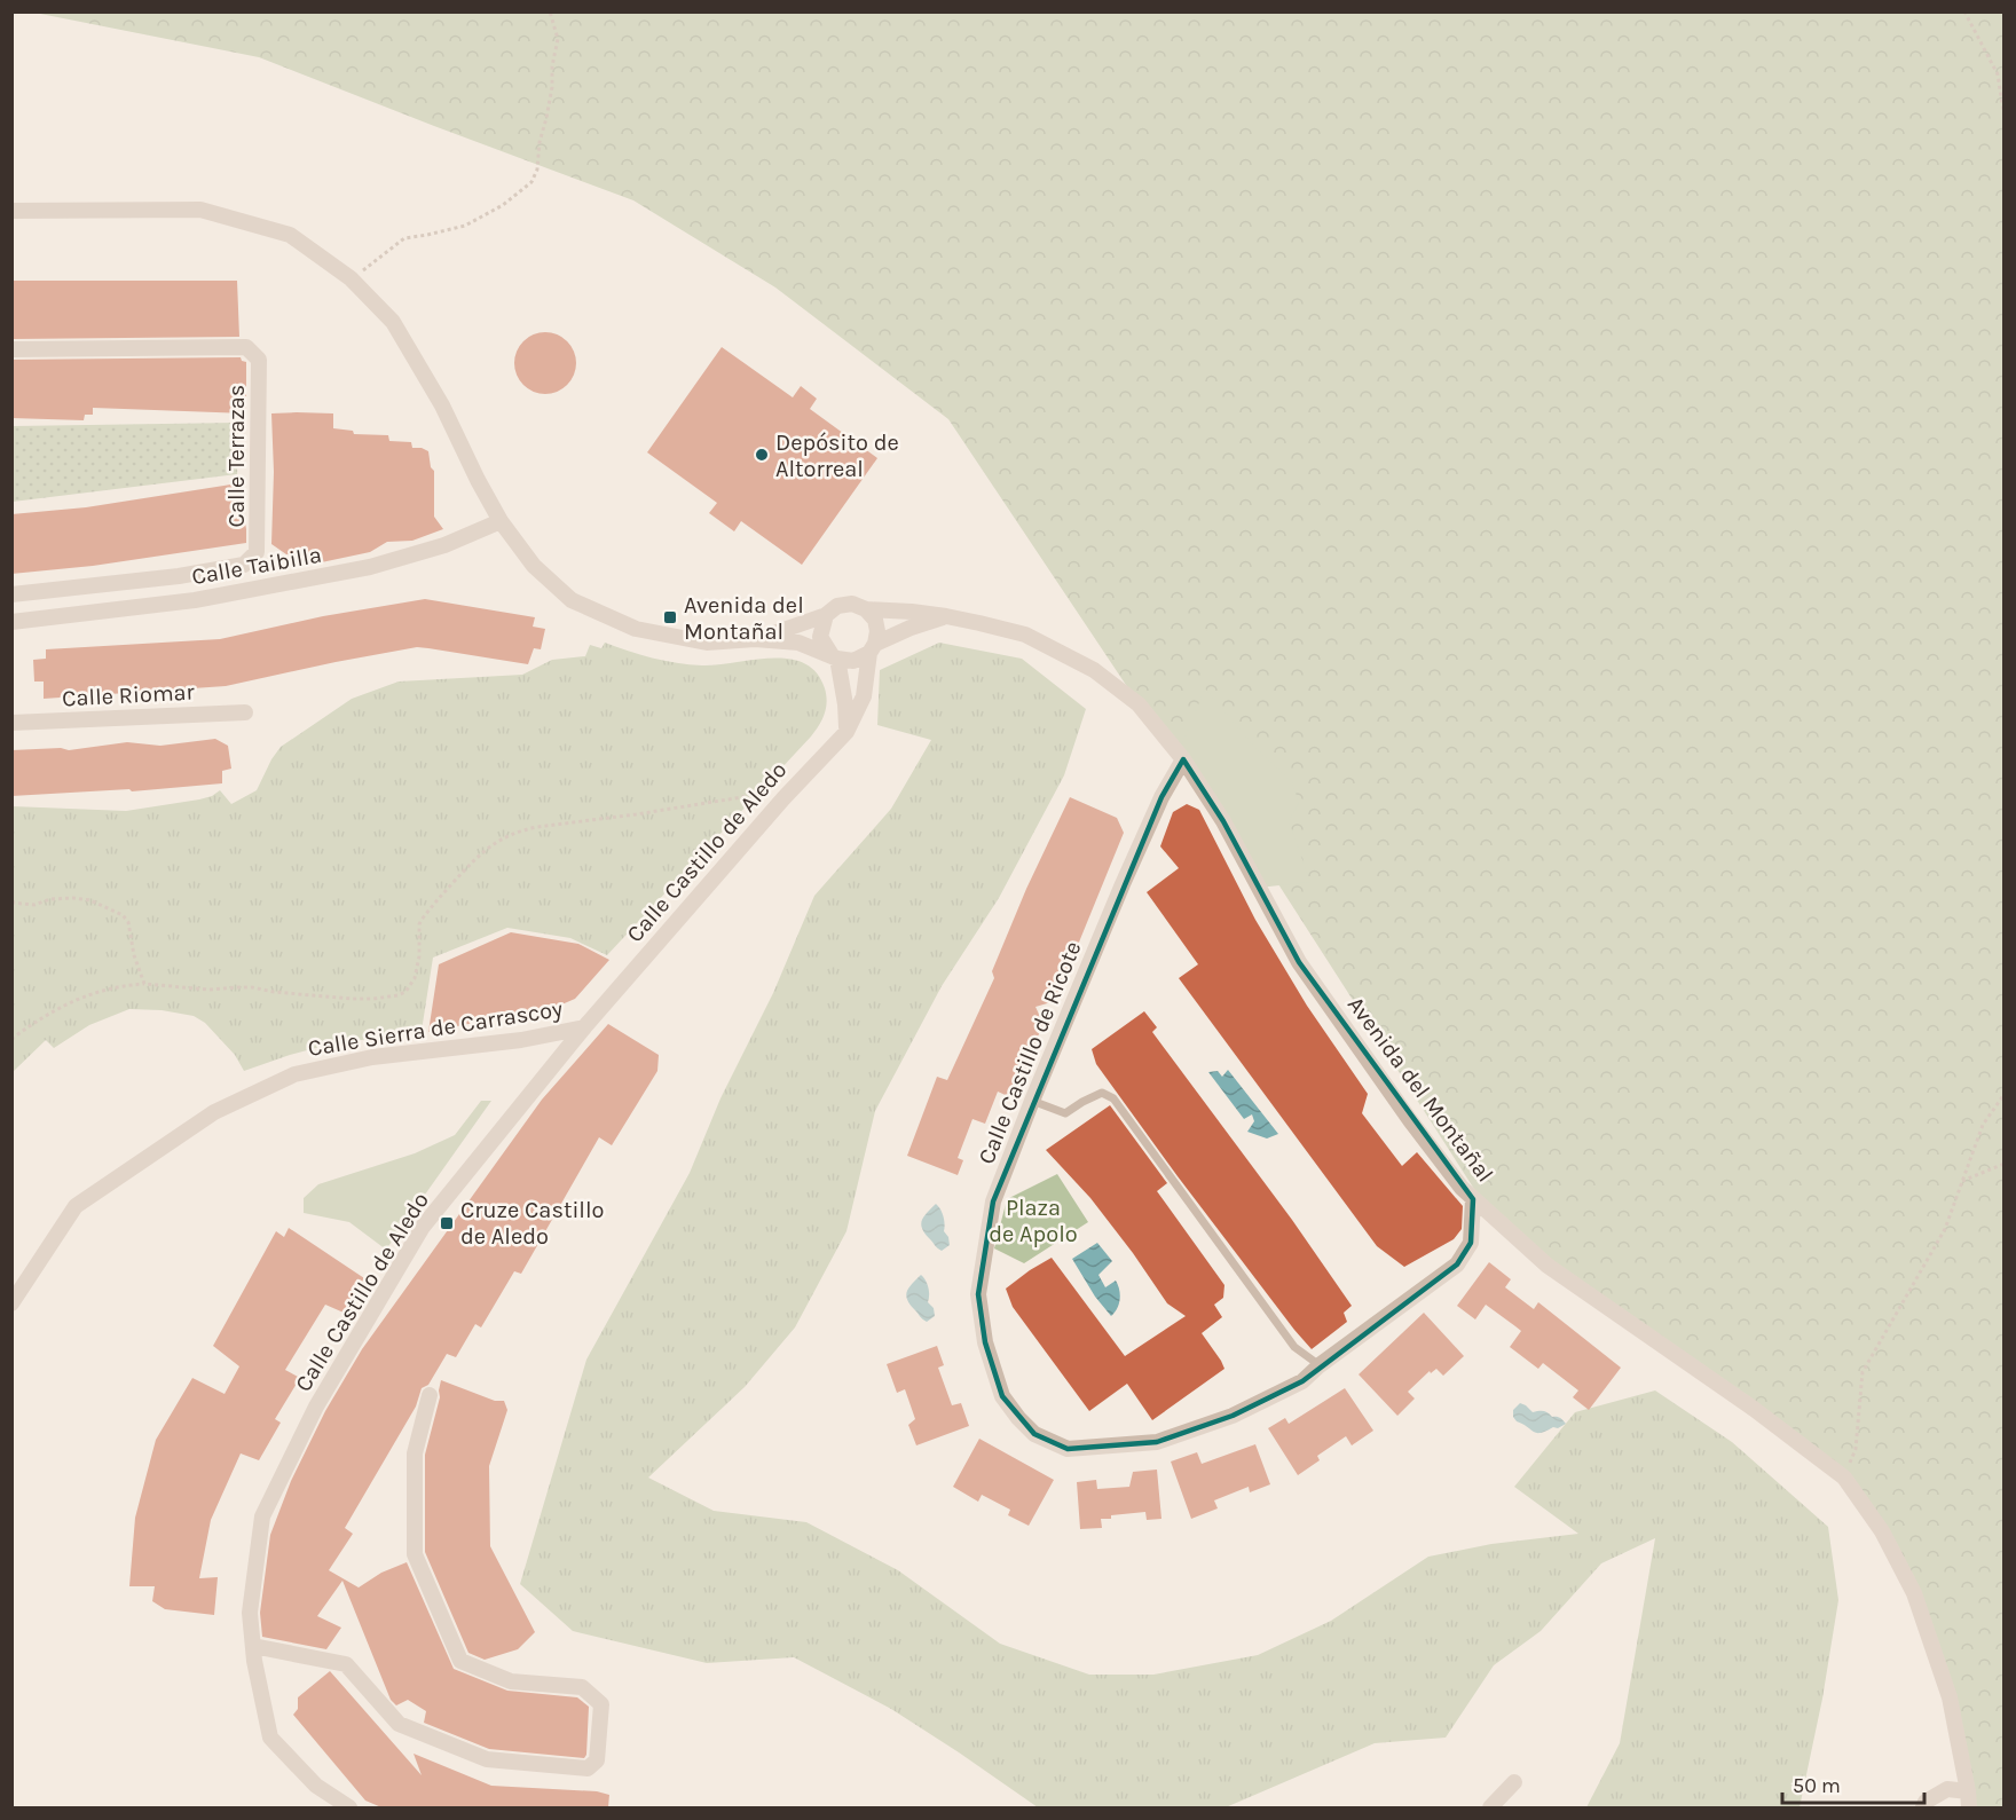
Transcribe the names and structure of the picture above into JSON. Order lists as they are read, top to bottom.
{
  "streets": {
    "street": [
      "Calle Terrazas",
      "Calle Taibilla",
      "Calle Riomar",
      "Calle Castillo de Aledo",
      "Calle Sierra de Carrascoy",
      "Calle Castillo de Ricote",
      "Avenida del Montañal"
    ]
  },
  "crossings": [
    ["Calle Castillo de Aledo", "Calle Sierra de Carrascoy"],
    ["Calle Castillo de Aledo", "Avenida del Montañal"],
    ["Calle Castillo de Ricote", "Avenida del Montañal"]
  ],
  "parks": ["Plaza de Apolo"],
  "places": {
    "other": ["Depósito de Altorreal"],
    "transit": ["Avenida del Montañal", "Cruze Castillo de Aledo"]
  },
  "scale_bar": "50 m"
}
